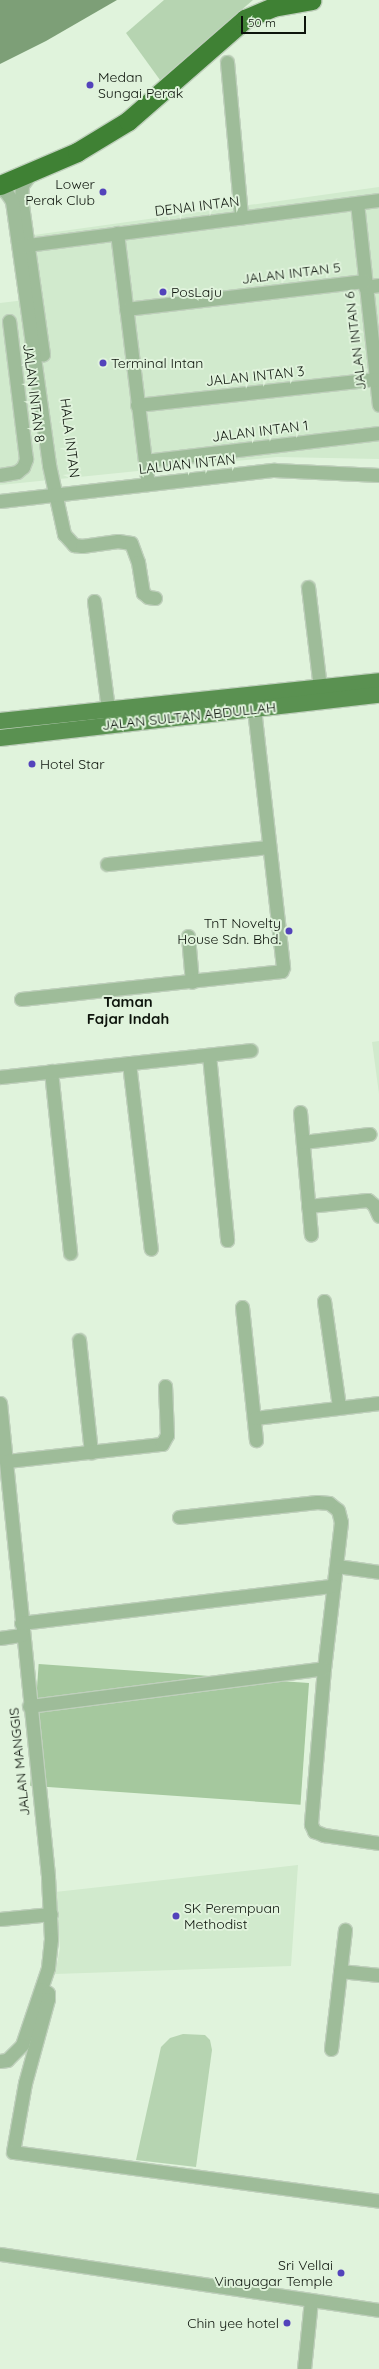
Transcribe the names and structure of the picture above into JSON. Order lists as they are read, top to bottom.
{
  "streets": {
    "main road": ["JALAN SULTAN ABDULLAH"],
    "street": [
      "DENAI INTAN",
      "JALAN INTAN 5",
      "JALAN INTAN 6",
      "JALAN INTAN 3",
      "JALAN INTAN 8",
      "JALAN INTAN 1",
      "HALA INTAN",
      "LALUAN INTAN",
      "JALAN MANGGIS"
    ]
  },
  "crossings": [
    ["DENAI INTAN", "JALAN INTAN 6"],
    ["DENAI INTAN", "HALA INTAN"],
    ["JALAN INTAN 5", "JALAN INTAN 6"],
    ["JALAN INTAN 6", "JALAN INTAN 3"],
    ["HALA INTAN", "LALUAN INTAN"]
  ],
  "districts": ["Taman Fajar Indah"],
  "places": [
    "Medan Sungai Perak",
    "Lower Perak Club",
    "PosLaju",
    "Terminal Intan",
    "Hotel Star",
    "TnT Novelty House Sdn. Bhd.",
    "SK Perempuan Methodist",
    "Sri Vellai Vinayagar Temple",
    "Chin yee hotel"
  ],
  "scale_bar": "50 m"
}
